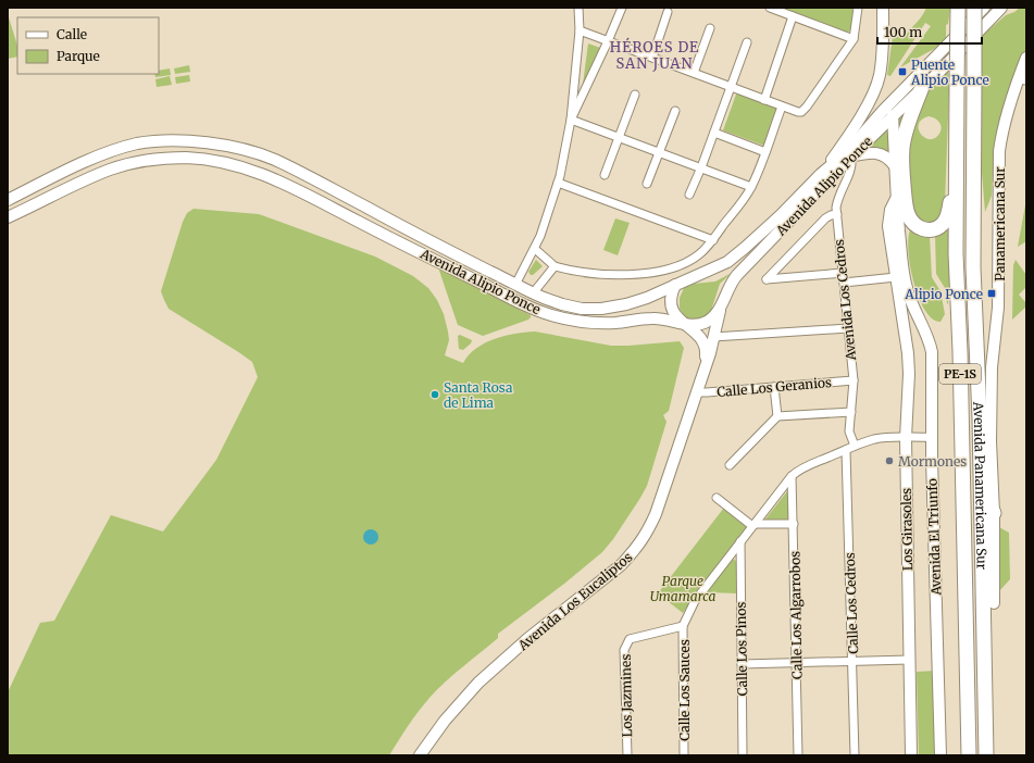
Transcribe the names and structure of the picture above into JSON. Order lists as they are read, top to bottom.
{
  "streets": {
    "highway": ["PE-1S", "Avenida Panamericana Sur"],
    "main road": [
      "Avenida Alipio Ponce",
      "Panamericana Sur",
      "Los Girasoles",
      "Avenida El Triunfo",
      "Avenida Los Eucaliptos"
    ],
    "street": [
      "Avenida Los Cedros",
      "Calle Los Geranios",
      "Calle Los Cedros",
      "Calle Los Algarrobos",
      "Calle Los Pinos",
      "Calle Los Sauces",
      "Los Jazmines"
    ]
  },
  "crossings": [
    ["Avenida Alipio Ponce", "Avenida Los Cedros"],
    ["Avenida Alipio Ponce", "Avenida El Triunfo"],
    ["Avenida Alipio Ponce", "Avenida Los Eucaliptos"],
    ["Avenida Los Cedros", "Calle Los Geranios"],
    ["Calle Los Geranios", "Avenida Los Eucaliptos"],
    ["Calle Los Sauces", "Los Jazmines"]
  ],
  "districts": ["HÉROES DE SAN JUAN"],
  "parks": ["Parque Umamarca"],
  "places": {
    "transit": ["Puente Alipio Ponce", "Alipio Ponce"],
    "other": ["Santa Rosa de Lima", "Mormones"]
  },
  "legend": ["Calle", "Parque"],
  "scale_bar": "100 m"
}
